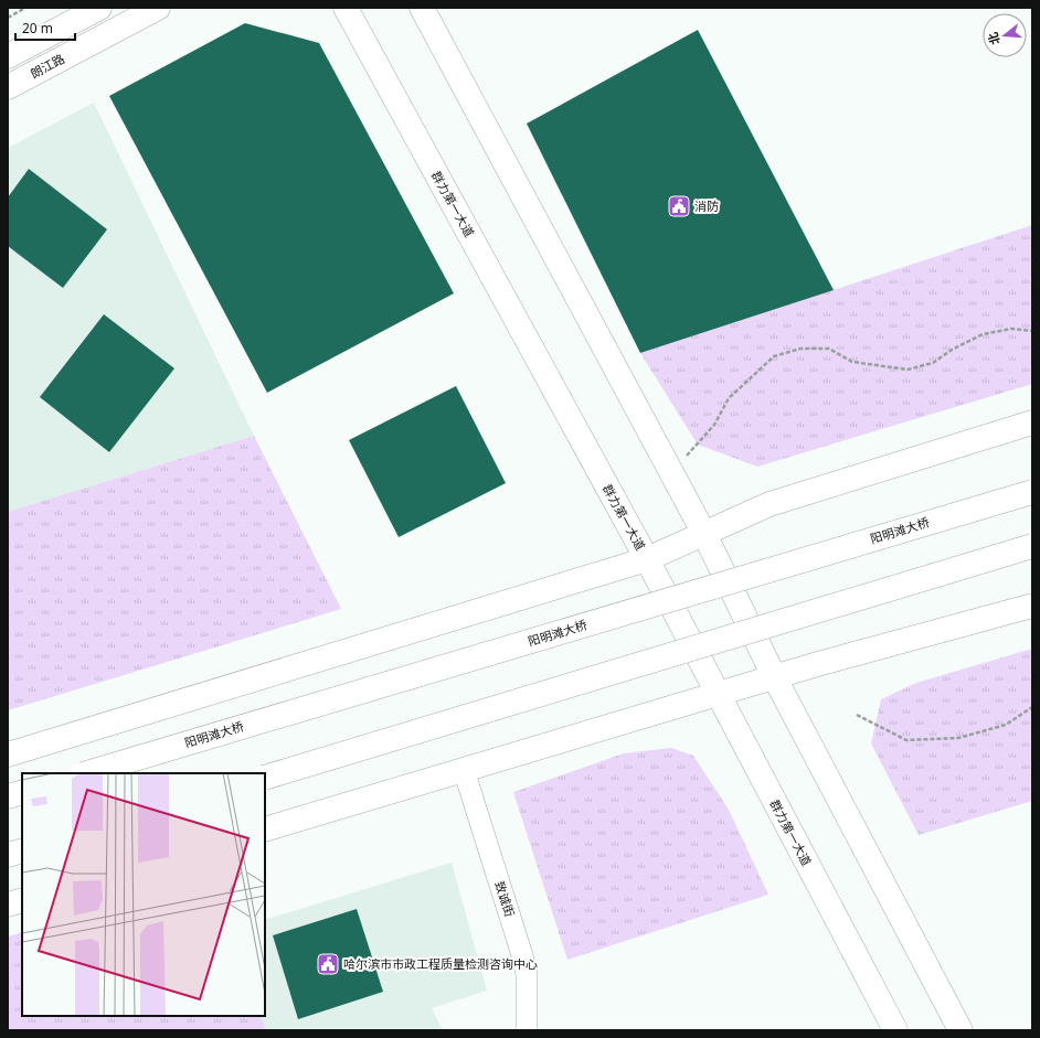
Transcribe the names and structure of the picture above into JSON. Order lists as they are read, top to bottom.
{
  "streets": {
    "main road": ["朗江路", "群力第一大道", "阳明滩大桥"],
    "street": ["致诚街"]
  },
  "places": {
    "public building": ["消防", "哈尔滨市市政工程质量检测咨询中心"]
  },
  "scale_bar": "20 m",
  "north": "left"
}
